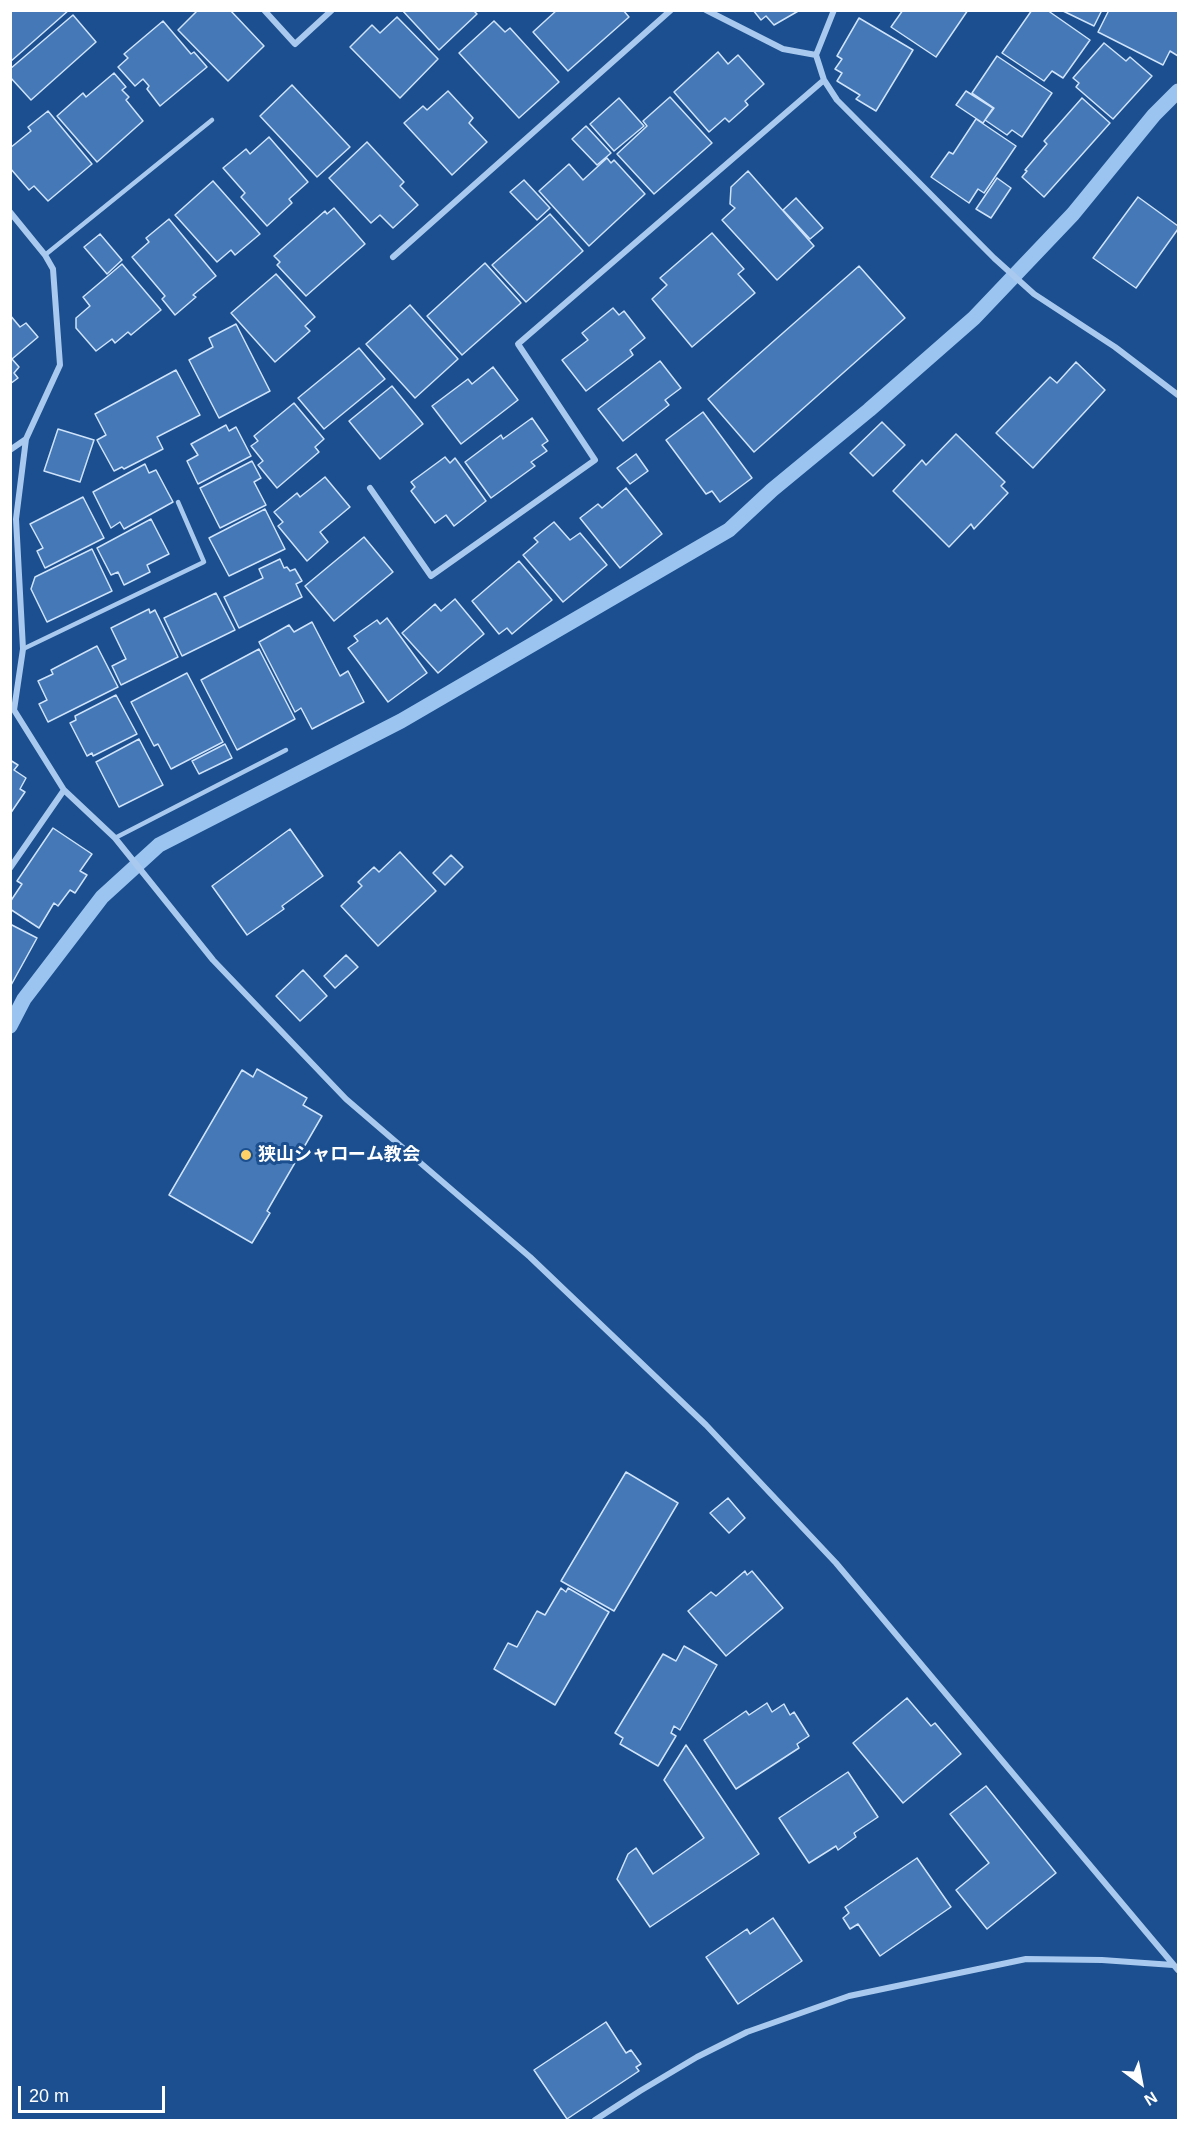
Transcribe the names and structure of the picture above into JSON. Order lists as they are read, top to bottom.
{
  "places": ["狭山シャローム教会"],
  "scale_bar": "20 m",
  "north": "bottom right"
}
